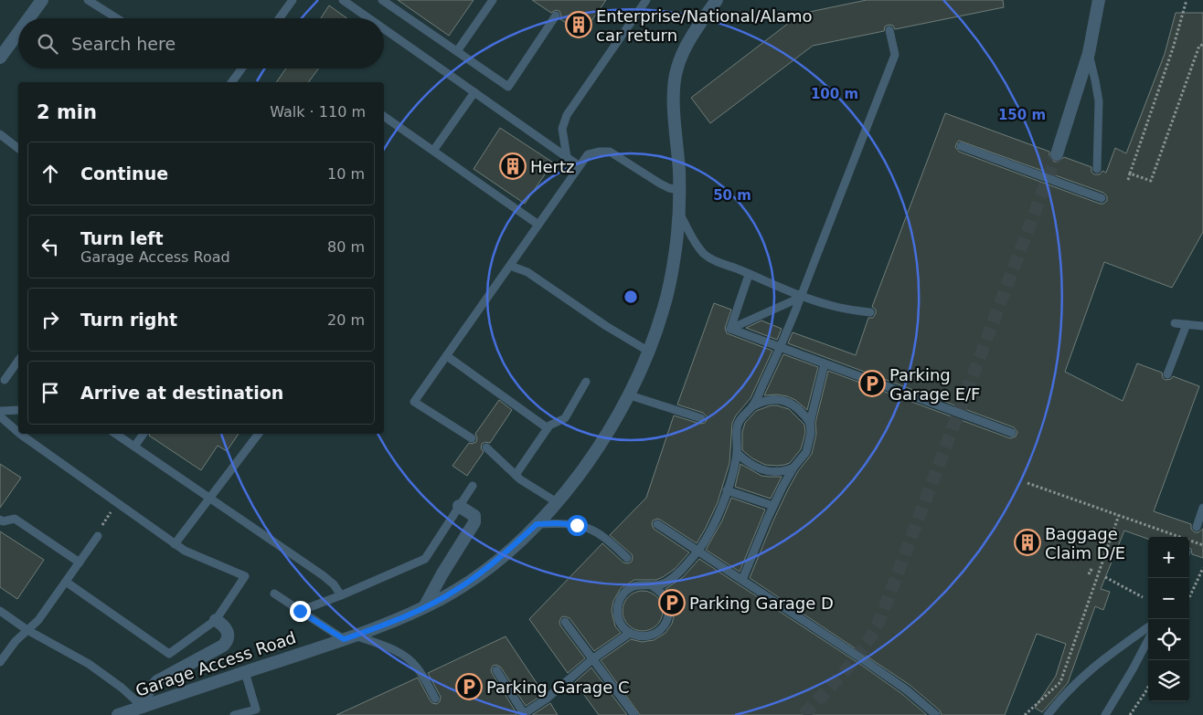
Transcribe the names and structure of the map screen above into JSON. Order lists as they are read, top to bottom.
{
  "streets": {
    "street": ["Garage Access Road"]
  },
  "places": {
    "building": ["Enterprise/National/Alamo car return", "Hertz", "Baggage Claim D/E"],
    "parking": ["Parking Garage E/F", "Parking Garage D", "Parking Garage C"]
  },
  "page": {
    "search": "Search here",
    "heading": ["2 min", "Walk · 110 m"],
    "list": [
      ["Continue", "10 m"],
      ["Turn left", "Garage Access Road", "80 m"],
      ["Turn right", "20 m"],
      "Arrive at destination"
    ],
    "map_buttons": ["+", "−"]
  },
  "rings": ["100 m", "150 m", "50 m"]
}
